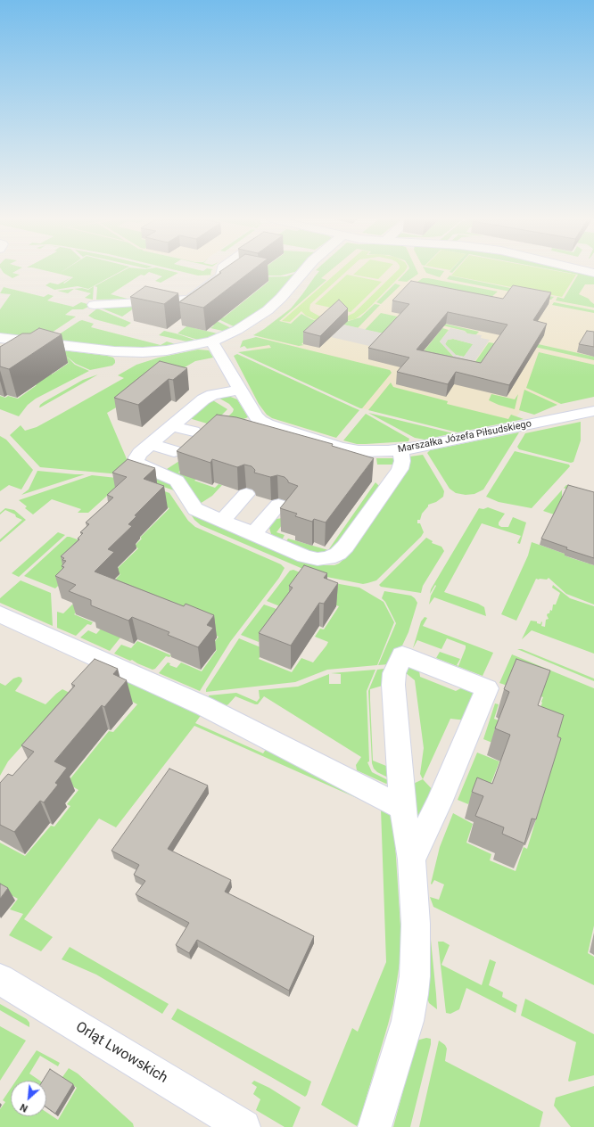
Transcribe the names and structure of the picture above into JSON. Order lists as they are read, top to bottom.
{
  "streets": {
    "street": ["Marszałka Józefa Piłsudskiego", "Orląt Lwowskich"]
  },
  "north": "bottom left"
}
